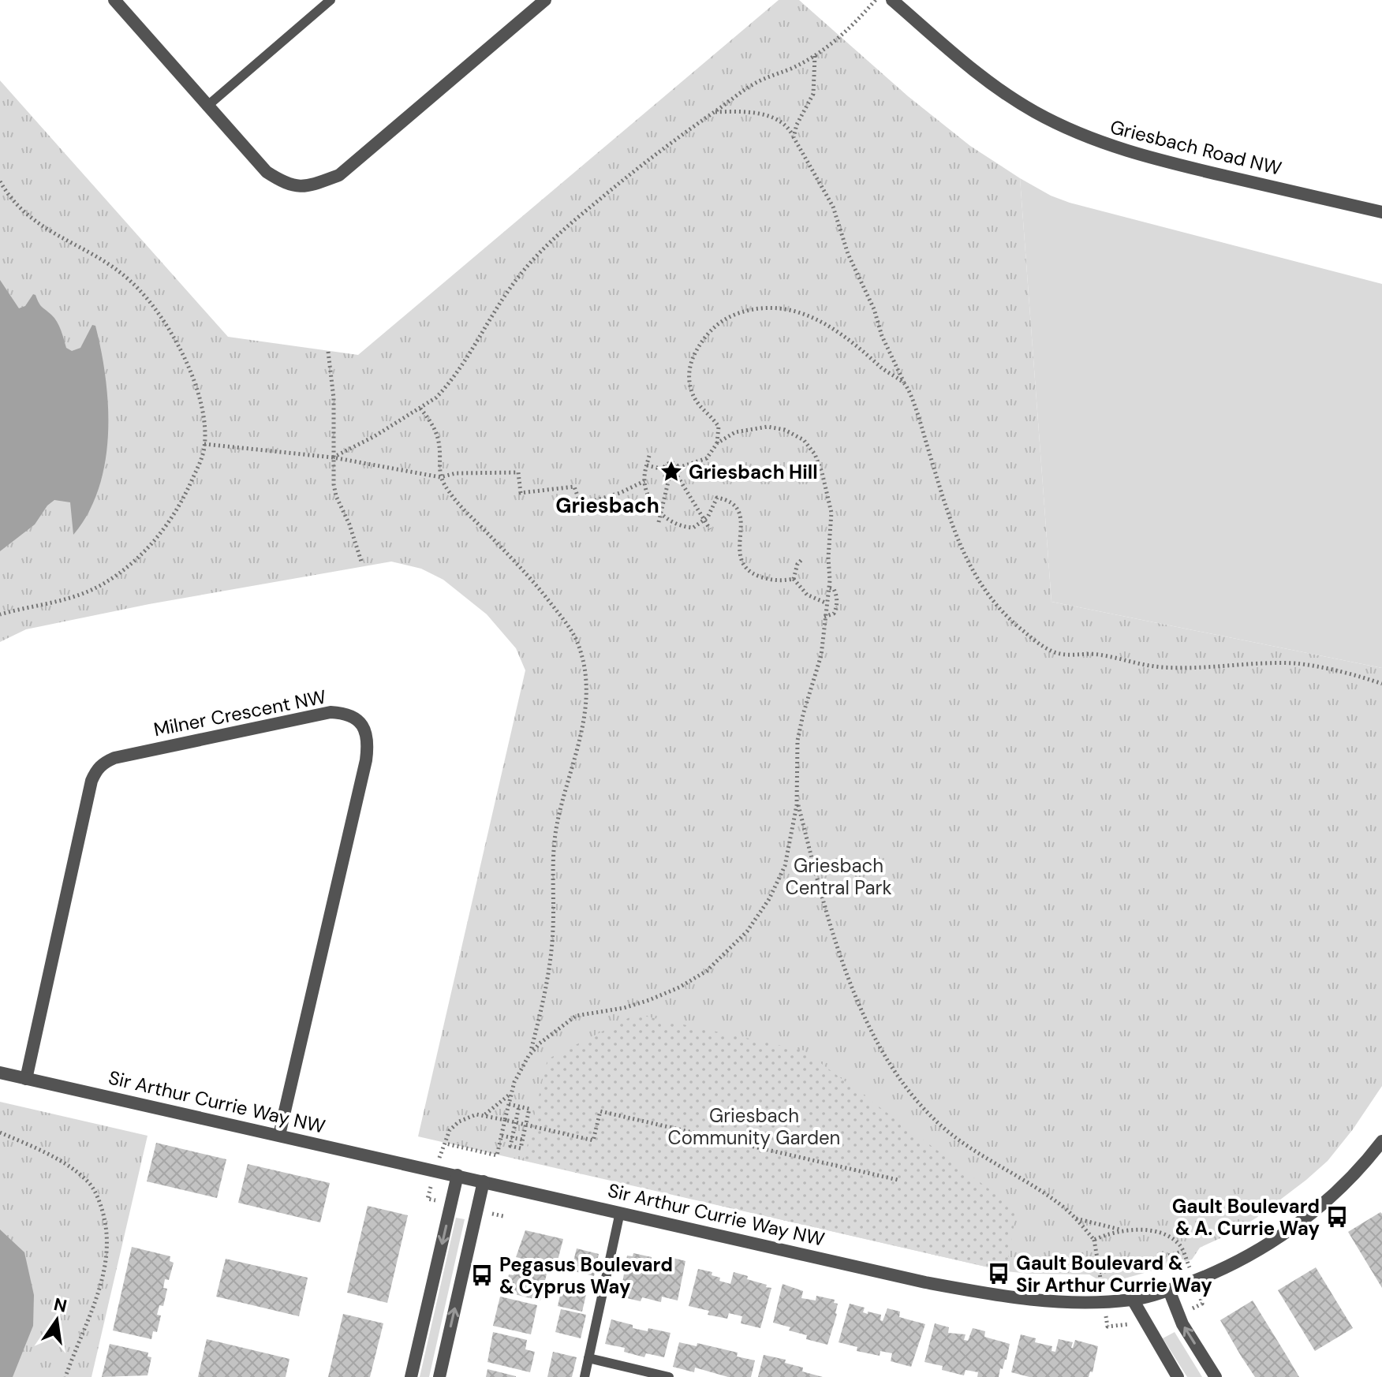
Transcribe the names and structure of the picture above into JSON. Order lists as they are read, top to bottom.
{
  "streets": {
    "street": ["Griesbach Road NW", "Milner Crescent NW", "Sir Arthur Currie Way NW"]
  },
  "crossings": [
    ["Milner Crescent NW", "Sir Arthur Currie Way NW"]
  ],
  "districts": ["Griesbach"],
  "parks": ["Griesbach Central Park", "Griesbach Community Garden"],
  "places": {
    "place": ["Griesbach Hill"],
    "bus stop": ["Gault Boulevard & A. Currie Way", "Gault Boulevard & Sir Arthur Currie Way", "Pegasus Boulevard & Cyprus Way"]
  },
  "north": "top"
}
